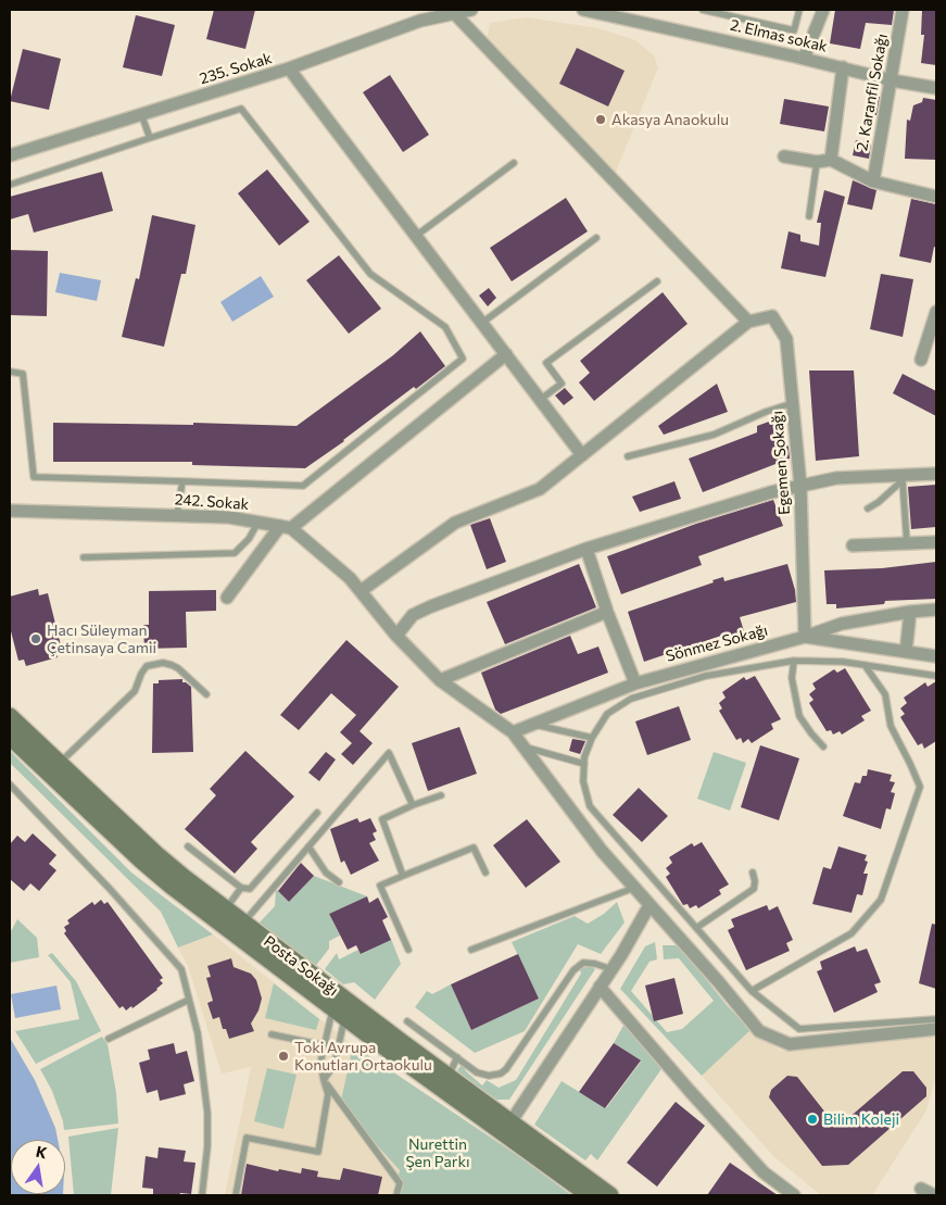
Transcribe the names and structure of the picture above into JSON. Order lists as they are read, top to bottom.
{
  "streets": {
    "street": [
      "2. Elmas sokak",
      "235. Sokak",
      "2. Karanfil Sokağı",
      "Egemen Sokağı",
      "242. Sokak",
      "Sönmez Sokağı",
      "Posta Sokağı"
    ]
  },
  "crossings": [
    ["2. Elmas sokak", "2. Karanfil Sokağı"],
    ["Egemen Sokağı", "Sönmez Sokağı"],
    ["242. Sokak", "Sönmez Sokağı"]
  ],
  "parks": ["Nurettin Şen Parkı"],
  "places": [
    "Akasya Anaokulu",
    "Hacı Süleyman Çetinsaya Camii",
    "Toki Avrupa Konutları Ortaokulu",
    "Bilim Koleji"
  ],
  "north": "top"
}
